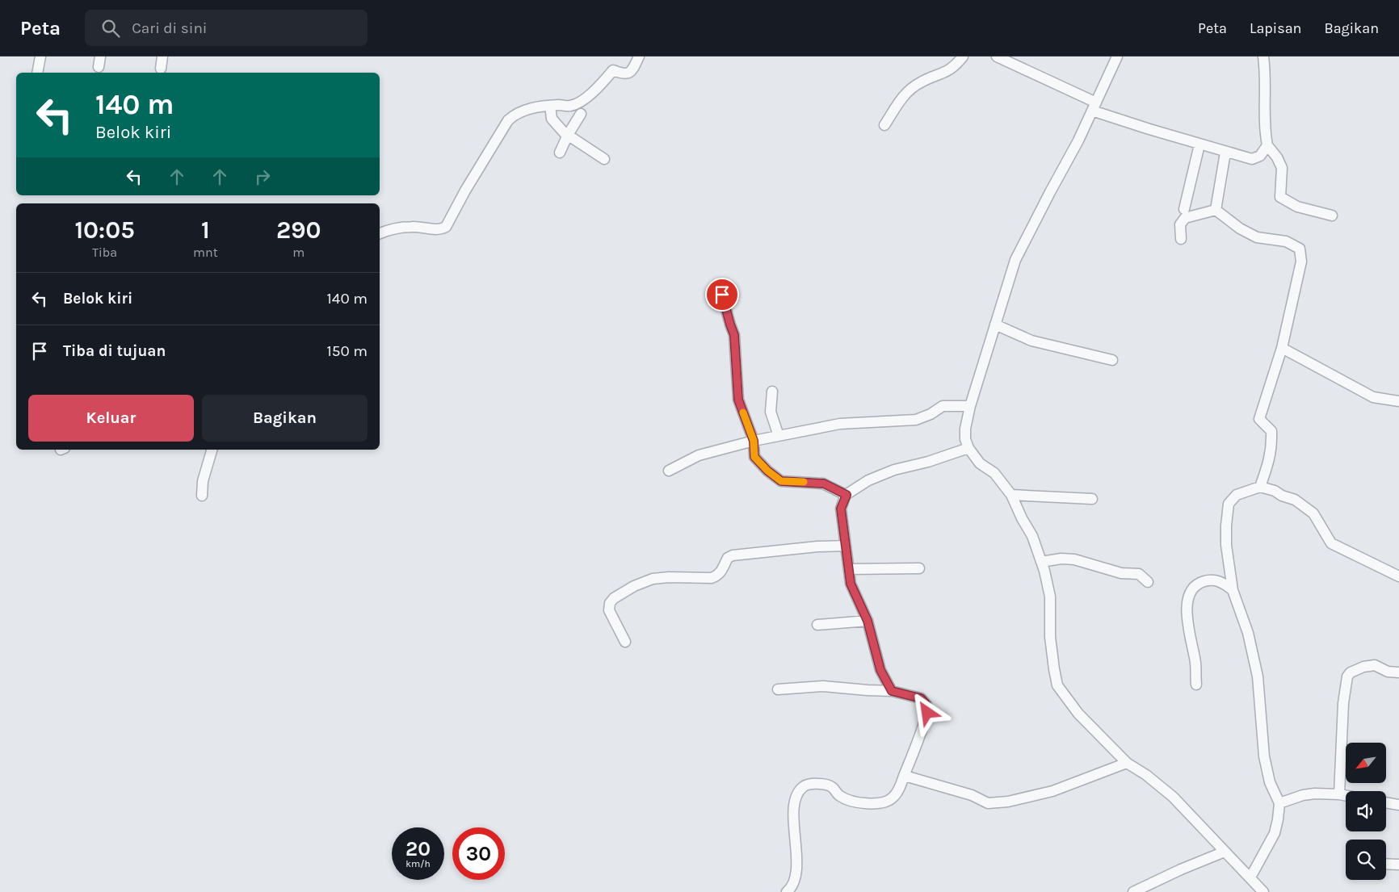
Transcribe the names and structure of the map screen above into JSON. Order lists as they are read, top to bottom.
{
  "north": "bottom left",
  "page": {
    "header": "Peta",
    "search": "Cari di sini",
    "nav": ["Peta", "Lapisan", "Bagikan"],
    "turn": ["140 m", "Belok kiri"],
    "eta": [
      "10:05",
      "Tiba",
      "1",
      "mnt",
      "290",
      "m"
    ],
    "list": [
      {
        "name": "Belok kiri",
        "value": "140 m"
      },
      {
        "name": "Tiba di tujuan",
        "value": "150 m"
      }
    ],
    "buttons": ["Keluar", "Bagikan"],
    "speed": "20 km/h",
    "limit": "30"
  }
}
